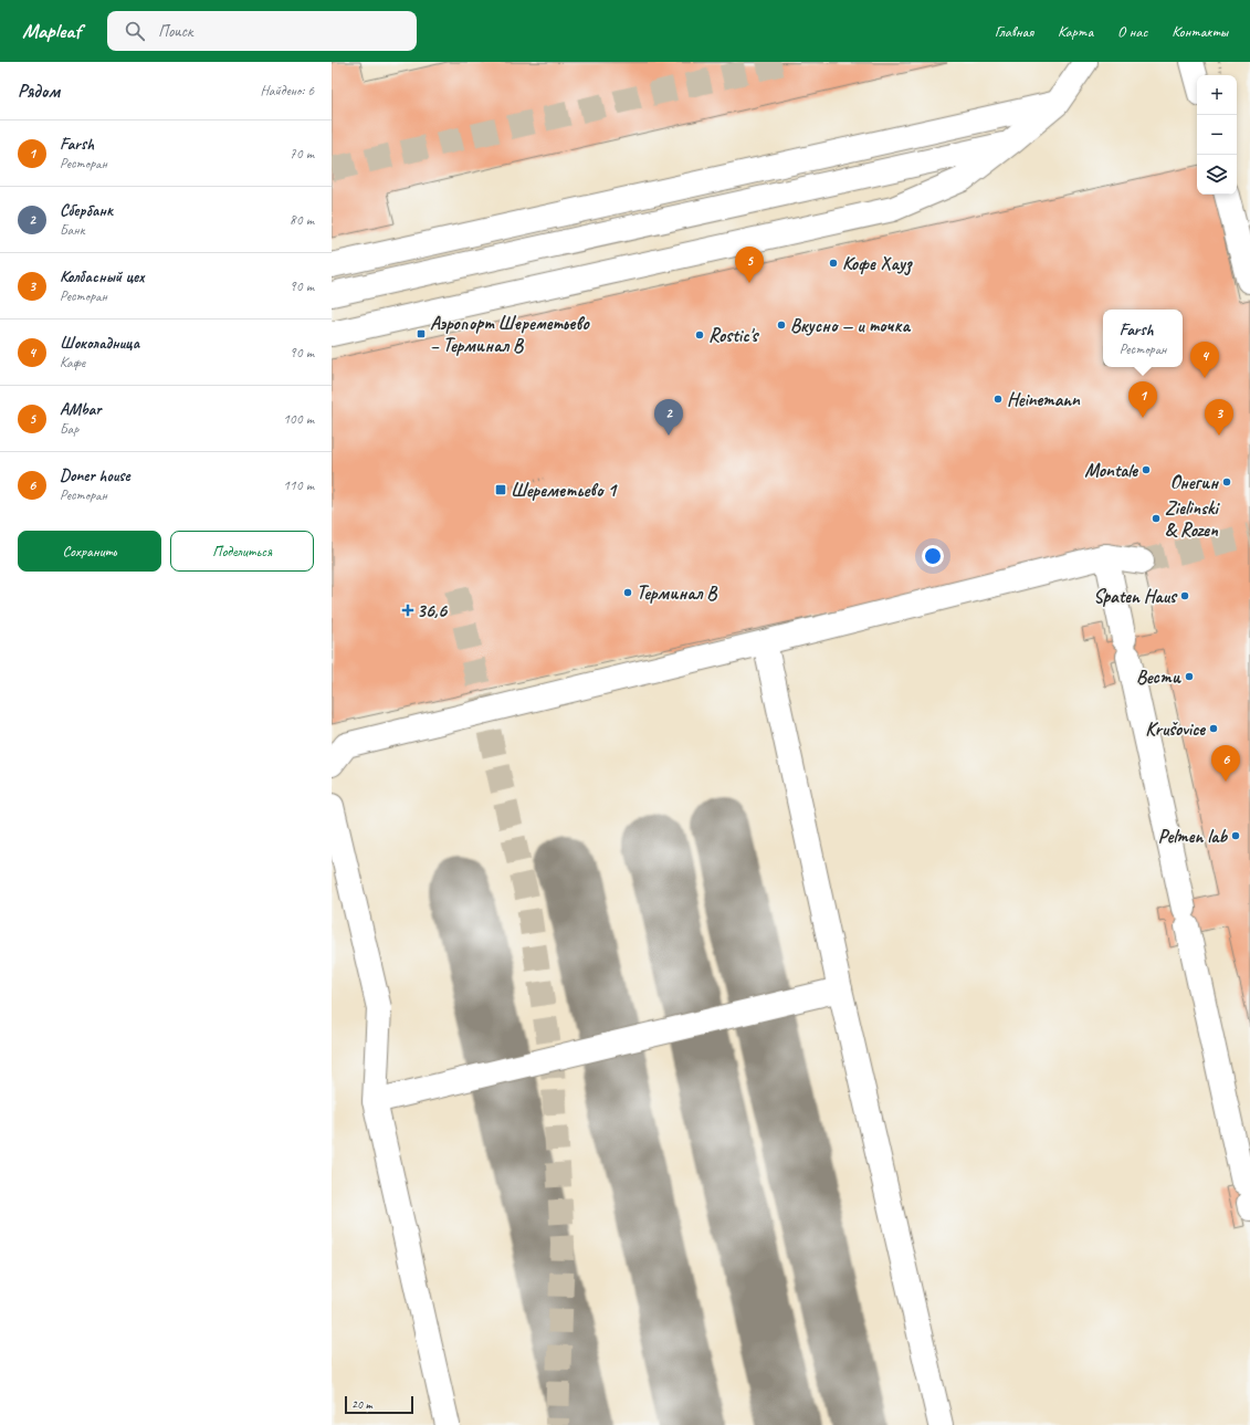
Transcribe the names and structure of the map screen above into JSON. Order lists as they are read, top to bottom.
{
  "places": {
    "other": [
      "Кофе Хауз",
      "Вкусно — и точка",
      "Rostic's",
      "Heinemann",
      "Montale",
      "Онегин",
      "Zielinski & Rozen",
      "Терминал B",
      "Spaten Haus",
      "Вести",
      "Krušovice",
      "Pelmen lab"
    ],
    "transit": ["Аэропорт Шереметьево – Терминал B", "Шереметьево 1"],
    "health": ["36,6"]
  },
  "scale_bar": "20 m",
  "page": {
    "header": "Mapleaf",
    "search": "Поиск",
    "nav": [
      "Главная",
      "Карта",
      "О нас",
      "Контакты"
    ],
    "heading": ["Рядом", "Найдено: 6"],
    "map_buttons": ["+", "−"],
    "list": [
      {
        "mark": "1",
        "name": "Farsh",
        "note": "Ресторан",
        "value": "70 m"
      },
      {
        "mark": "2",
        "name": "Сбербанк",
        "note": "Банк",
        "value": "80 m"
      },
      {
        "mark": "3",
        "name": "Колбасный цех",
        "note": "Ресторан",
        "value": "90 m"
      },
      {
        "mark": "4",
        "name": "Шоколадница",
        "note": "Кафе",
        "value": "90 m"
      },
      {
        "mark": "5",
        "name": "AMbar",
        "note": "Бар",
        "value": "100 m"
      },
      {
        "mark": "6",
        "name": "Doner house",
        "note": "Ресторан",
        "value": "110 m"
      }
    ],
    "pins": [
      "5",
      "4",
      "1",
      "2",
      "3",
      "6"
    ],
    "popup": ["Farsh", "Ресторан"],
    "buttons": ["Сохранить", "Поделиться"],
    "scale": "20 m"
  }
}
